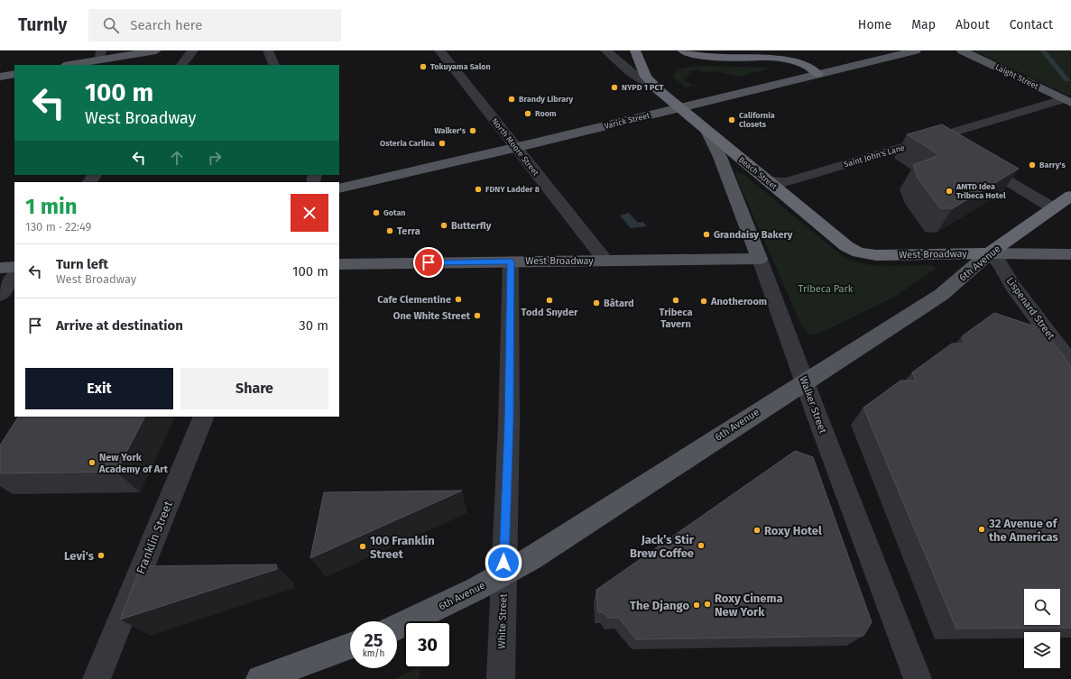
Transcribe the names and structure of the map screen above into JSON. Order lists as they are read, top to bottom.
{
  "streets": {
    "highway": ["Beach Street", "West Broadway", "6th Avenue"],
    "main road": ["Laight Street", "Varick Street", "Walker Street"],
    "street": [
      "North Moore Street",
      "Saint John's Lane",
      "Lispenard Street",
      "Franklin Street",
      "White Street"
    ]
  },
  "crossings": [
    ["Laight Street", "Saint John's Lane"],
    ["Varick Street", "North Moore Street"],
    ["Varick Street", "Beach Street"],
    ["North Moore Street", "West Broadway"],
    ["Saint John's Lane", "Beach Street"],
    ["Beach Street", "West Broadway"],
    ["Beach Street", "Walker Street"],
    ["West Broadway", "6th Avenue"],
    ["West Broadway", "Lispenard Street"],
    ["West Broadway", "Walker Street"],
    ["West Broadway", "White Street"],
    ["6th Avenue", "Lispenard Street"],
    ["6th Avenue", "Walker Street"],
    ["6th Avenue", "White Street"]
  ],
  "parks": ["Tribeca Park"],
  "places": [
    "Tokuyama Salon",
    "NYPD 1 PCT",
    "Brandy Library",
    "Room",
    "California Closets",
    "Walker's",
    "Osteria Carlina",
    "Barry's",
    "FDNY Ladder 8",
    "AMTD Idea Tribeca Hotel",
    "Gotan",
    "Butterfly",
    "Terra",
    "Grandaisy Bakery",
    "Cafe Clementine",
    "Todd Snyder",
    "Tribeca Tavern",
    "Anotheroom",
    "Bâtard",
    "One White Street",
    "New York Academy of Art",
    "32 Avenue of the Americas",
    "Roxy Hotel",
    "Jack’s Stir Brew Coffee",
    "100 Franklin Street",
    "Levi's",
    "Roxy Cinema New York",
    "The Django"
  ],
  "page": {
    "header": "Turnly",
    "search": "Search here",
    "nav": [
      "Home",
      "Map",
      "About",
      "Contact"
    ],
    "turn": ["100 m", "West Broadway"],
    "heading": ["1 min", "130 m · 22:49"],
    "list": [
      {
        "name": "Turn left",
        "note": "West Broadway",
        "value": "100 m"
      },
      {
        "name": "Arrive at destination",
        "value": "30 m"
      }
    ],
    "buttons": ["Exit", "Share"],
    "speed": "25 km/h",
    "limit": "30"
  }
}
